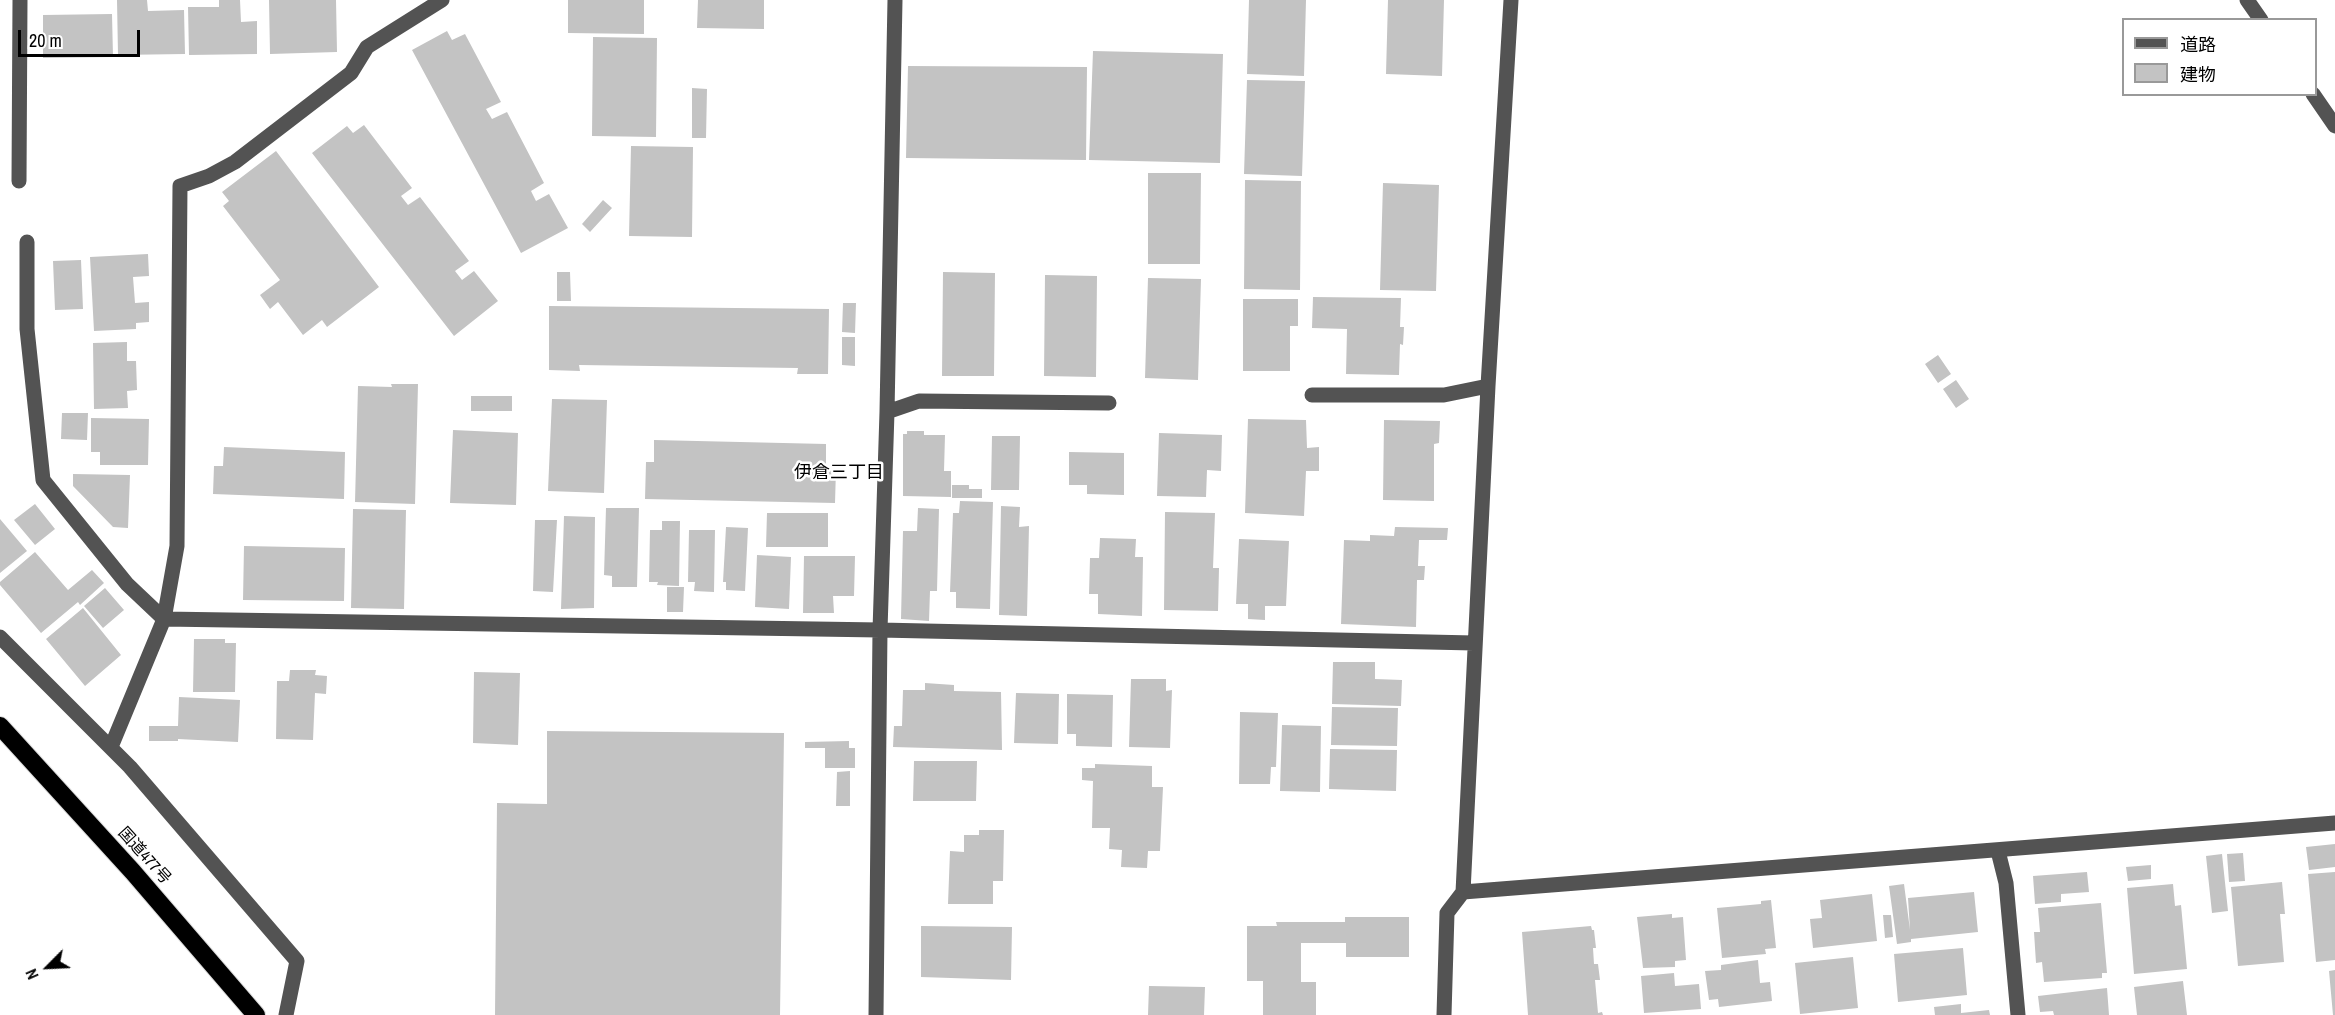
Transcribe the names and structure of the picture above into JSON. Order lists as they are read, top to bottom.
{
  "streets": {
    "highway": ["国道477号"]
  },
  "districts": ["伊倉三丁目"],
  "legend": ["道路", "建物"],
  "scale_bar": "20 m",
  "north": "bottom left"
}
